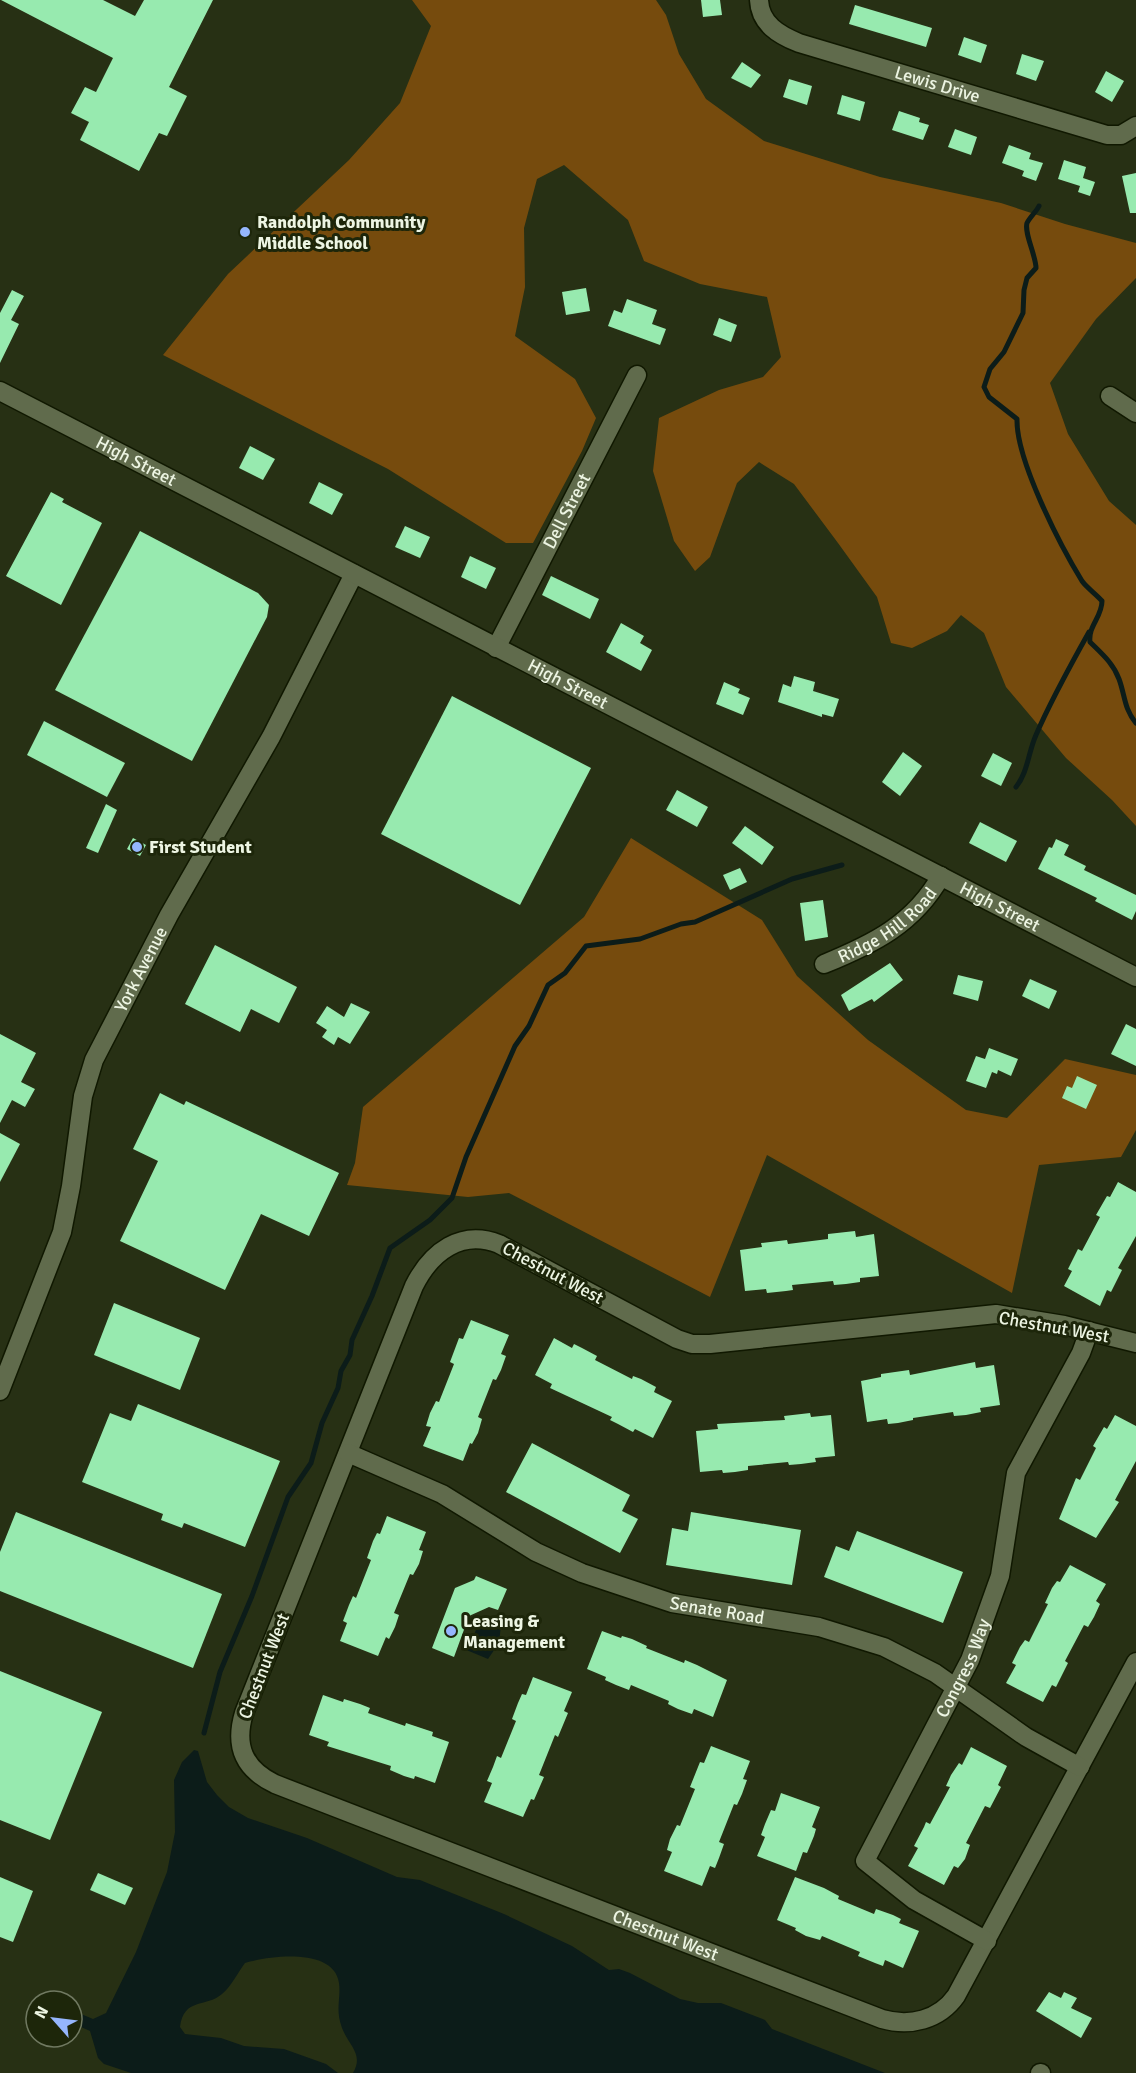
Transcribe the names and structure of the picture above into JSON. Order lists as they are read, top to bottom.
{
  "streets": {
    "street": [
      "Lewis Drive",
      "High Street",
      "Dell Street",
      "Ridge Hill Road",
      "York Avenue",
      "Chestnut West",
      "Senate Road",
      "Congress Way"
    ]
  },
  "crossings": [
    ["High Street", "Dell Street"],
    ["High Street", "Ridge Hill Road"],
    ["High Street", "York Avenue"],
    ["Chestnut West", "Senate Road"],
    ["Chestnut West", "Congress Way"],
    ["Senate Road", "Congress Way"]
  ],
  "places": ["Randolph Community Middle School", "First Student", "Leasing & Management"],
  "north": "top left"
}
